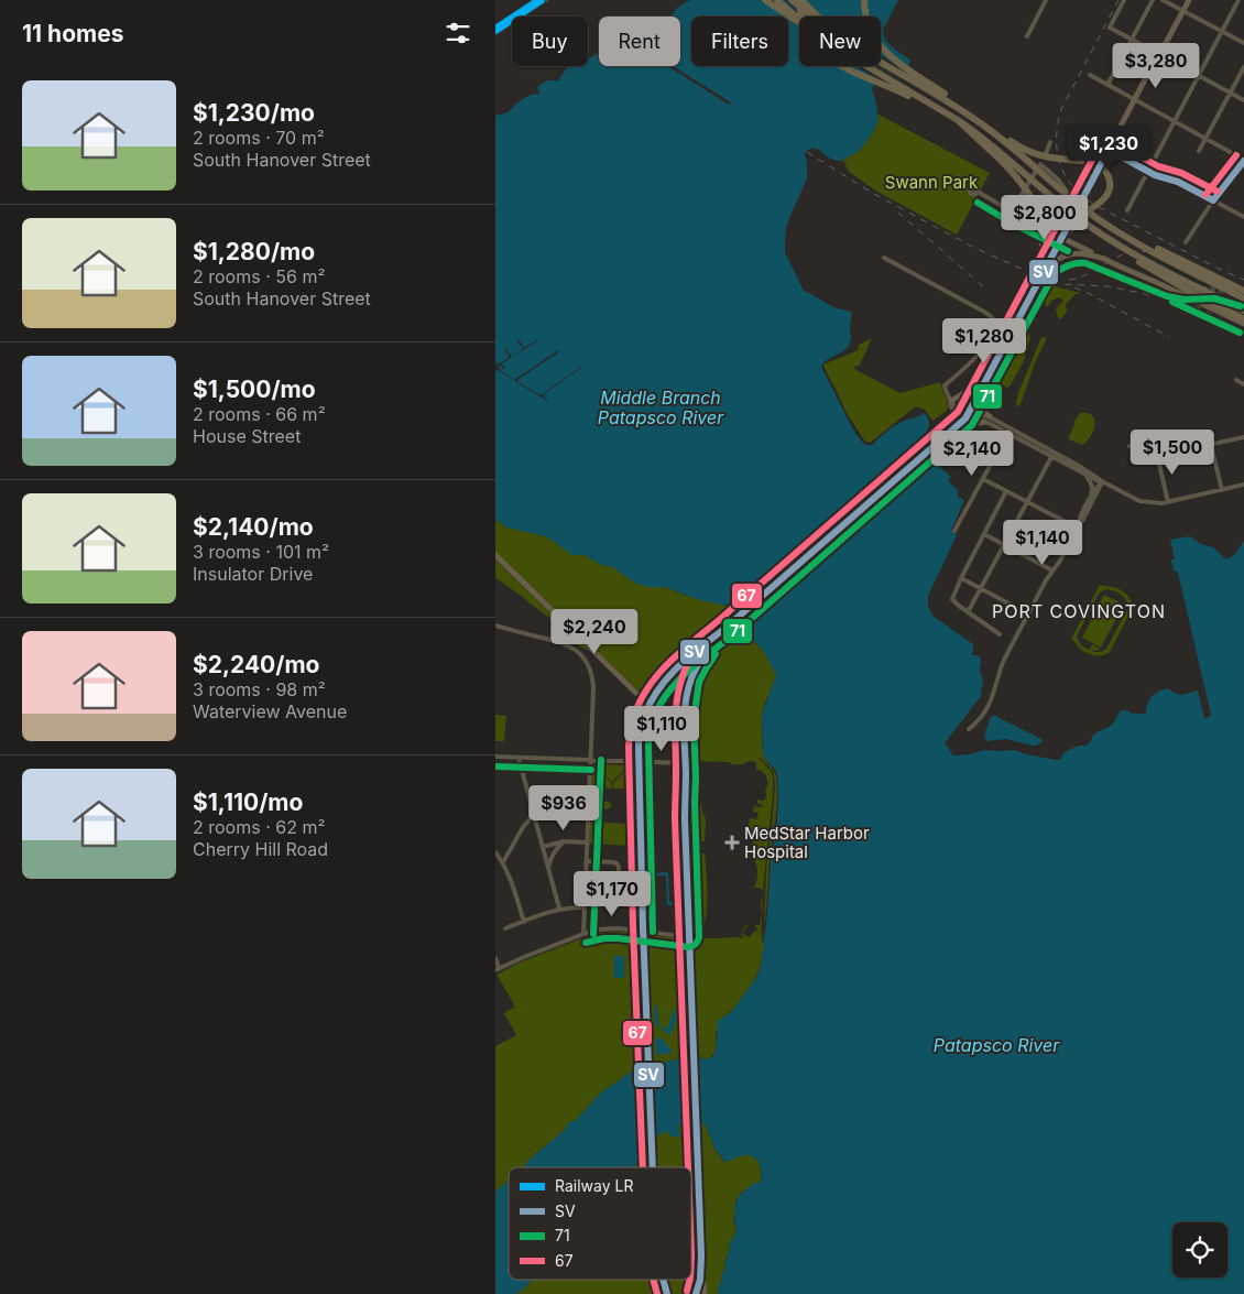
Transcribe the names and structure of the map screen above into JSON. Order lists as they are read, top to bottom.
{
  "districts": ["PORT COVINGTON"],
  "water": ["Middle Branch Patapsco River", "Patapsco River"],
  "parks": ["Swann Park"],
  "places": {
    "health": ["MedStar Harbor Hospital"]
  },
  "lines": [
    "rail line LR",
    "transit line 67",
    "transit line SV",
    "transit line 71"
  ],
  "legend": [
    "Railway LR",
    "SV",
    "71",
    "67"
  ],
  "page": {
    "heading": "11 homes",
    "chip": [
      "Buy",
      "Rent",
      "Filters",
      "New"
    ],
    "price": [
      "$3,280",
      "$1,230",
      "$2,800",
      "$1,280",
      "$1,500",
      "$2,140",
      "$1,140",
      "$2,240",
      "$1,110",
      "$936",
      "$1,170"
    ],
    "list": [
      {
        "name": "$1,230/mo",
        "note": "2 rooms · 70 m² · South Hanover Street"
      },
      {
        "name": "$1,280/mo",
        "note": "2 rooms · 56 m² · South Hanover Street"
      },
      {
        "name": "$1,500/mo",
        "note": "2 rooms · 66 m² · House Street"
      },
      {
        "name": "$2,140/mo",
        "note": "3 rooms · 101 m² · Insulator Drive"
      },
      {
        "name": "$2,240/mo",
        "note": "3 rooms · 98 m² · Waterview Avenue"
      },
      {
        "name": "$1,110/mo",
        "note": "2 rooms · 62 m² · Cherry Hill Road"
      }
    ]
  }
}
